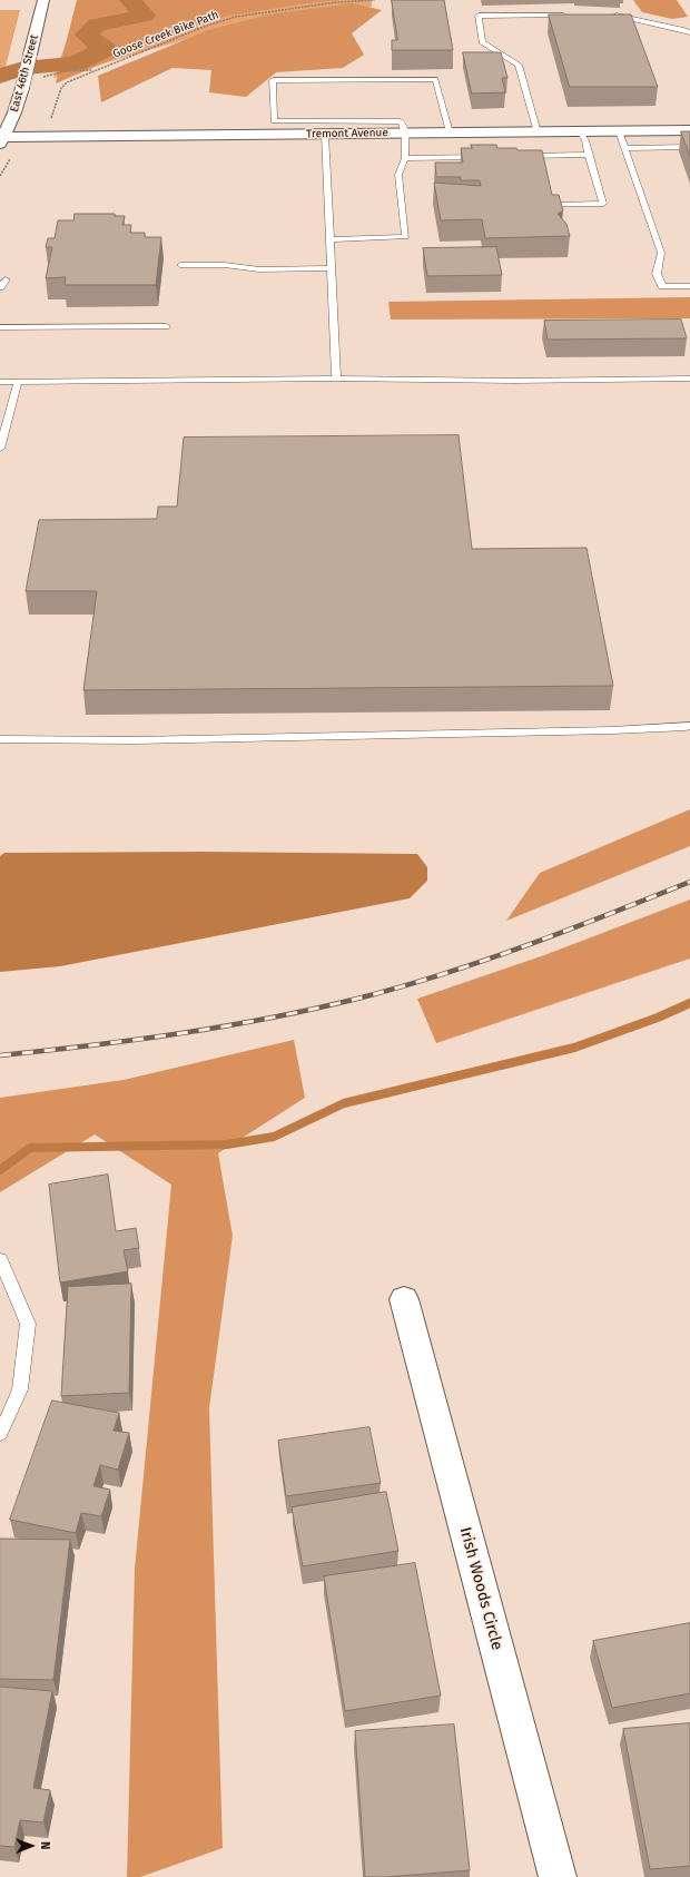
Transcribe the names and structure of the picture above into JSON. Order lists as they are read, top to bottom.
{
  "streets": {
    "street": ["East 46th Street", "Tremont Avenue", "Irish Woods Circle"],
    "path": ["Goose Creek Bike Path"]
  },
  "crossings": [
    ["Goose Creek Bike Path", "Tremont Avenue"],
    ["East 46th Street", "Tremont Avenue"]
  ],
  "north": "right"
}
